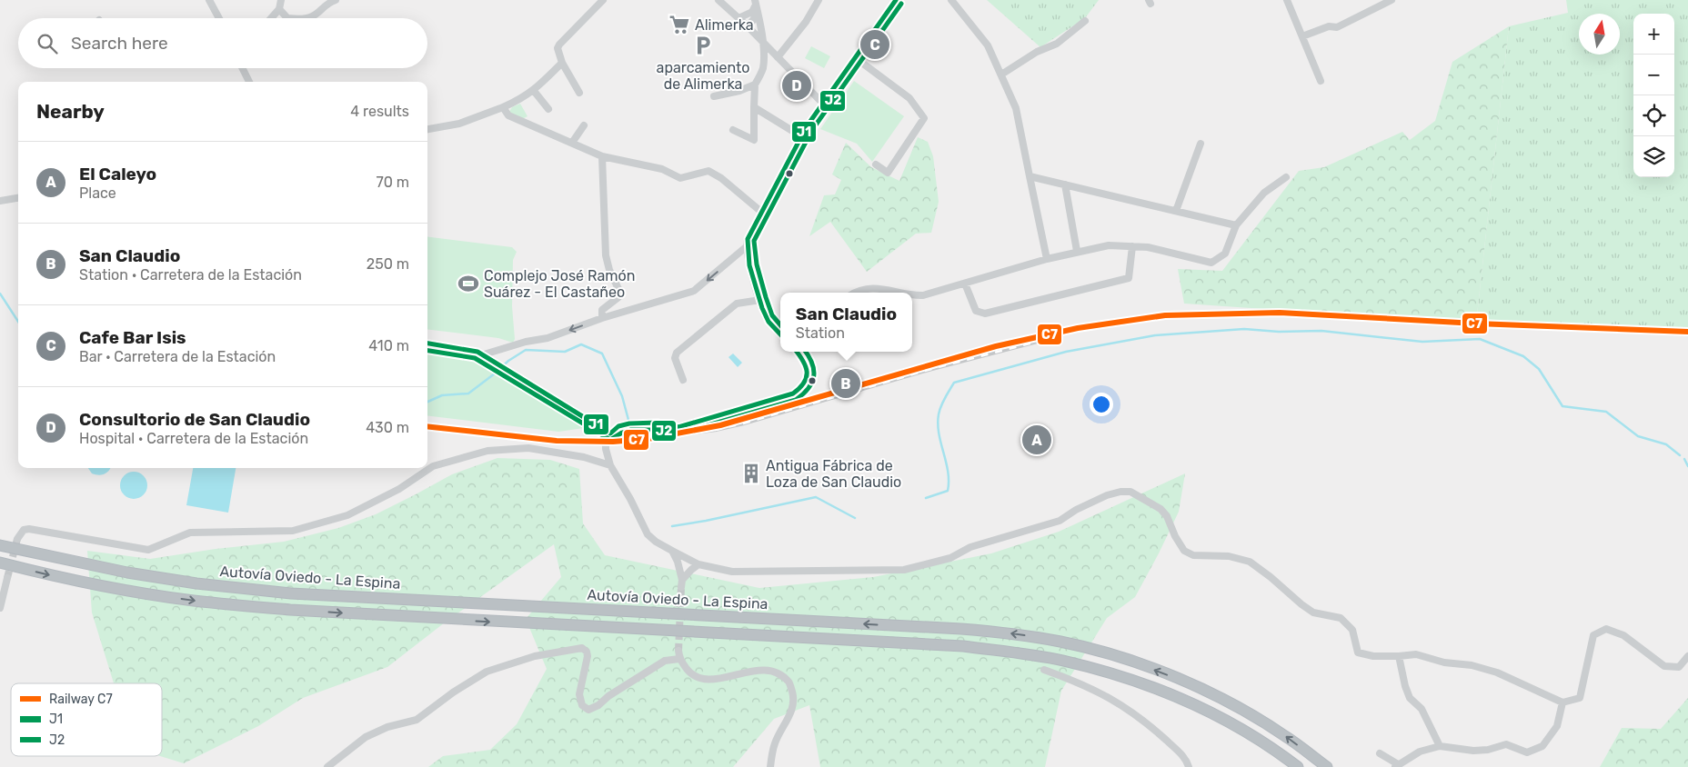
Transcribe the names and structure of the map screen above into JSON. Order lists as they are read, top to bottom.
{
  "streets": {
    "highway": ["Autovía Oviedo - La Espina"]
  },
  "places": {
    "supermarket": ["Alimerka"],
    "parking": ["aparcamiento de Alimerka"],
    "sports": ["Complejo José Ramón Suárez - El Castañeo"],
    "building": ["Antigua Fábrica de Loza de San Claudio"]
  },
  "lines": ["transit line J1", "transit line J2", "rail line C7"],
  "legend": ["Railway C7", "J1", "J2"],
  "north": "top",
  "page": {
    "map_buttons": ["+", "−"],
    "search": "Search here",
    "pins": [
      "C",
      "D",
      "B",
      "A"
    ],
    "heading": ["Nearby", "4 results"],
    "list": [
      {
        "mark": "A",
        "name": "El Caleyo",
        "note": "Place",
        "value": "70 m"
      },
      {
        "mark": "B",
        "name": "San Claudio",
        "note": "Station · Carretera de la Estación",
        "value": "250 m"
      },
      {
        "mark": "C",
        "name": "Cafe Bar Isis",
        "note": "Bar · Carretera de la Estación",
        "value": "410 m"
      },
      {
        "mark": "D",
        "name": "Consultorio de San Claudio",
        "note": "Hospital · Carretera de la Estación",
        "value": "430 m"
      }
    ],
    "popup": ["San Claudio", "Station"]
  }
}
